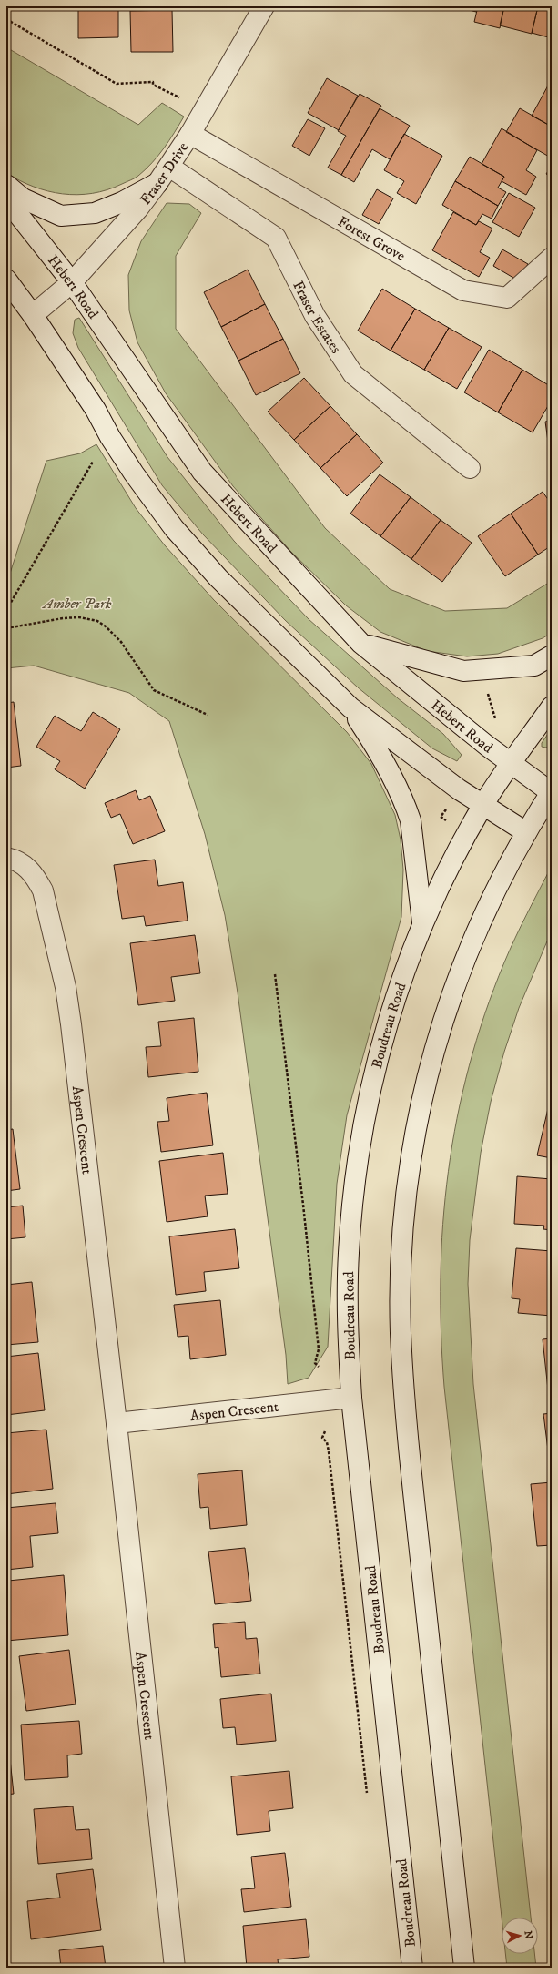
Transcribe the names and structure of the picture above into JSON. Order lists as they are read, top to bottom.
{
  "streets": {
    "main road": [
      "Fraser Drive",
      "Forest Grove",
      "Hebert Road",
      "Fraser Estates",
      "Boudreau Road",
      "Aspen Crescent"
    ]
  },
  "crossings": [
    ["Fraser Drive", "Forest Grove"],
    ["Fraser Drive", "Hebert Road"],
    ["Fraser Drive", "Fraser Estates"],
    ["Hebert Road", "Boudreau Road"],
    ["Boudreau Road", "Aspen Crescent"]
  ],
  "parks": ["Amber Park"],
  "north": "right"
}
